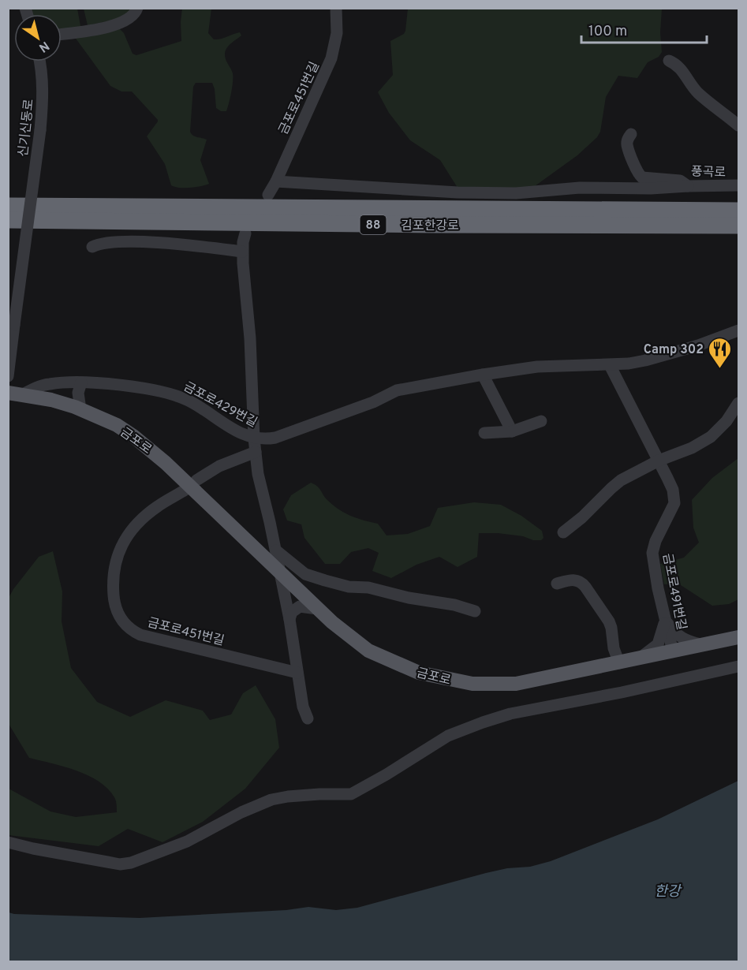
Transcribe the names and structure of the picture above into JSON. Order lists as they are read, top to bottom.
{
  "streets": {
    "highway": ["88", "김포한강로"],
    "main road": ["금포로"],
    "street": [
      "금포로451번길",
      "신기신동로",
      "풍곡로",
      "금포로429번길",
      "금포로491번길"
    ]
  },
  "crossings": [
    ["금포로429번길", "금포로"],
    ["금포로429번길", "금포로491번길"],
    ["금포로", "금포로491번길"]
  ],
  "water": ["한강"],
  "places": {
    "restaurant": ["Camp 302"]
  },
  "scale_bar": "100 m",
  "north": "bottom right"
}
